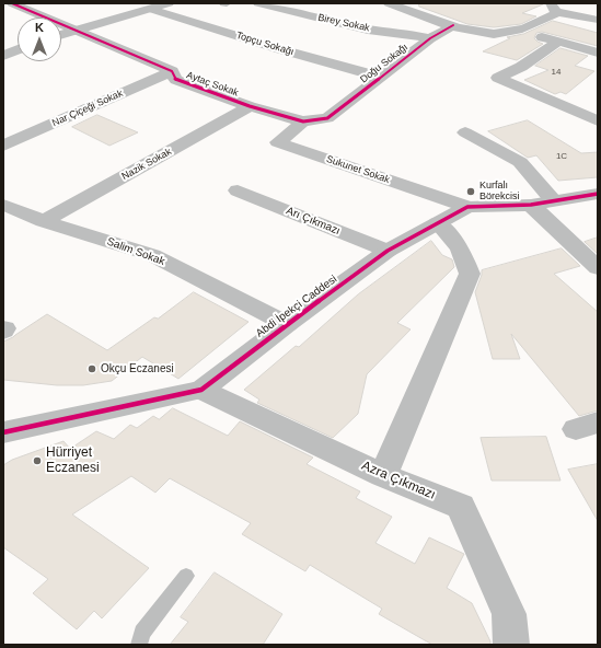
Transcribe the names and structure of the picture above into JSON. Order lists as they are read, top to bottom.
{
  "streets": {
    "street": [
      "Birey Sokak",
      "Topçu Sokağı",
      "Doğu Sokağı",
      "Aytaç Sokak",
      "Nar Çiçeği Sokak",
      "Nazik Sokak",
      "Sukunet Sokak",
      "Arı Çıkmazı",
      "Salim Sokak",
      "Abdi İpekçi Caddesi",
      "Azra Çıkmazı"
    ]
  },
  "crossings": [
    ["Birey Sokak", "Doğu Sokağı"],
    ["Topçu Sokağı", "Doğu Sokağı"],
    ["Doğu Sokağı", "Aytaç Sokak"],
    ["Aytaç Sokak", "Nar Çiçeği Sokak"],
    ["Aytaç Sokak", "Nazik Sokak"],
    ["Aytaç Sokak", "Sukunet Sokak"],
    ["Nazik Sokak", "Salim Sokak"],
    ["Sukunet Sokak", "Abdi İpekçi Caddesi"],
    ["Arı Çıkmazı", "Abdi İpekçi Caddesi"],
    ["Salim Sokak", "Abdi İpekçi Caddesi"],
    ["Abdi İpekçi Caddesi", "Azra Çıkmazı"]
  ],
  "places": ["Kurfalı Börekcisi", "Okçu Eczanesi", "Hürriyet Eczanesi"],
  "house_numbers": ["14", "1C"],
  "north": "top"
}
